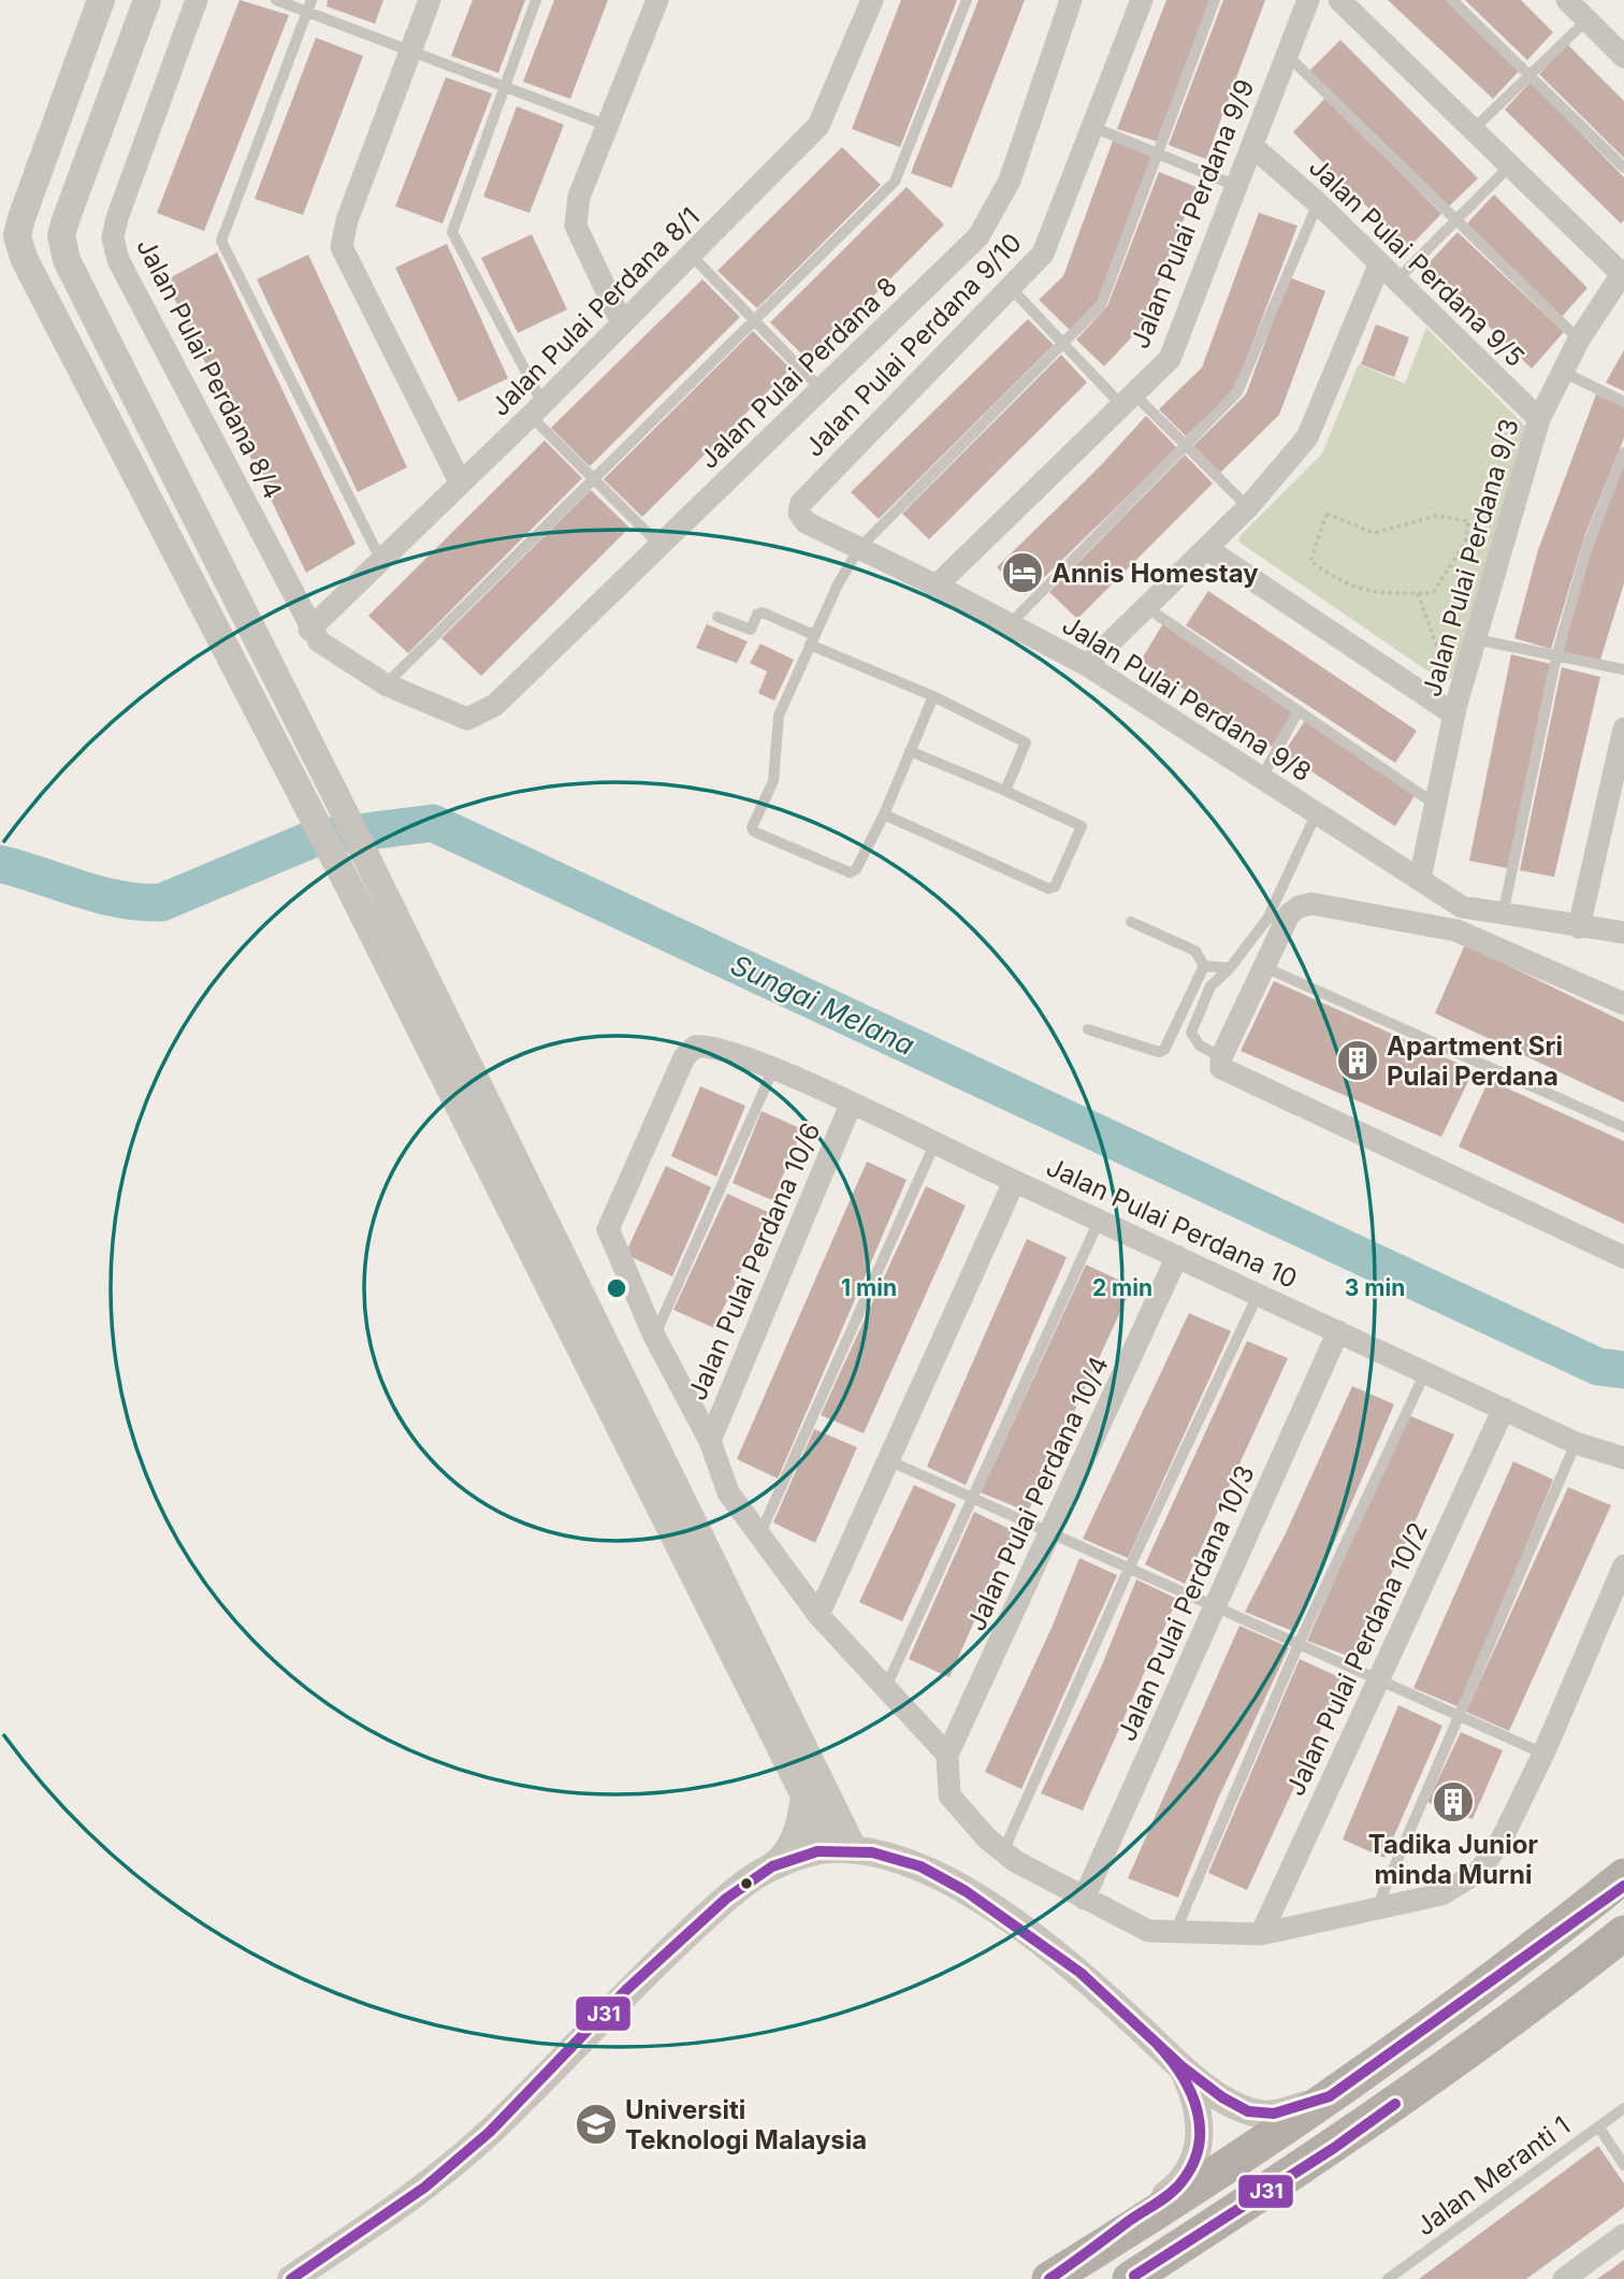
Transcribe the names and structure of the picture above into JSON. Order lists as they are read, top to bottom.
{
  "streets": {
    "street": [
      "Jalan Pulai Perdana 9/9",
      "Jalan Pulai Perdana 9/5",
      "Jalan Pulai Perdana 8/1",
      "Jalan Pulai Perdana 9/10",
      "Jalan Pulai Perdana 8/4",
      "Jalan Pulai Perdana 8",
      "Jalan Pulai Perdana 9/3",
      "Jalan Pulai Perdana 9/8",
      "Jalan Pulai Perdana 10",
      "Jalan Pulai Perdana 10/6",
      "Jalan Pulai Perdana 10/4",
      "Jalan Pulai Perdana 10/3",
      "Jalan Pulai Perdana 10/2"
    ],
    "lane": ["Jalan Meranti 1"]
  },
  "crossings": [
    ["Jalan Pulai Perdana 9/9", "Jalan Pulai Perdana 9/5"],
    ["Jalan Pulai Perdana 9/9", "Jalan Pulai Perdana 9/8"],
    ["Jalan Pulai Perdana 9/5", "Jalan Pulai Perdana 9/3"],
    ["Jalan Pulai Perdana 8/1", "Jalan Pulai Perdana 8/4"],
    ["Jalan Pulai Perdana 9/10", "Jalan Pulai Perdana 9/8"],
    ["Jalan Pulai Perdana 9/3", "Jalan Pulai Perdana 9/8"],
    ["Jalan Pulai Perdana 10", "Jalan Pulai Perdana 10/6"],
    ["Jalan Pulai Perdana 10", "Jalan Pulai Perdana 10/4"],
    ["Jalan Pulai Perdana 10", "Jalan Pulai Perdana 10/3"],
    ["Jalan Pulai Perdana 10", "Jalan Pulai Perdana 10/2"]
  ],
  "water": ["Sungai Melana"],
  "places": {
    "hotel": ["Annis Homestay"],
    "building": ["Apartment Sri Pulai Perdana", "Tadika Junior minda Murni"],
    "school or university": ["Universiti Teknologi Malaysia"]
  },
  "lines": ["transit line J31"],
  "rings": ["1 min", "2 min", "3 min"]
}
